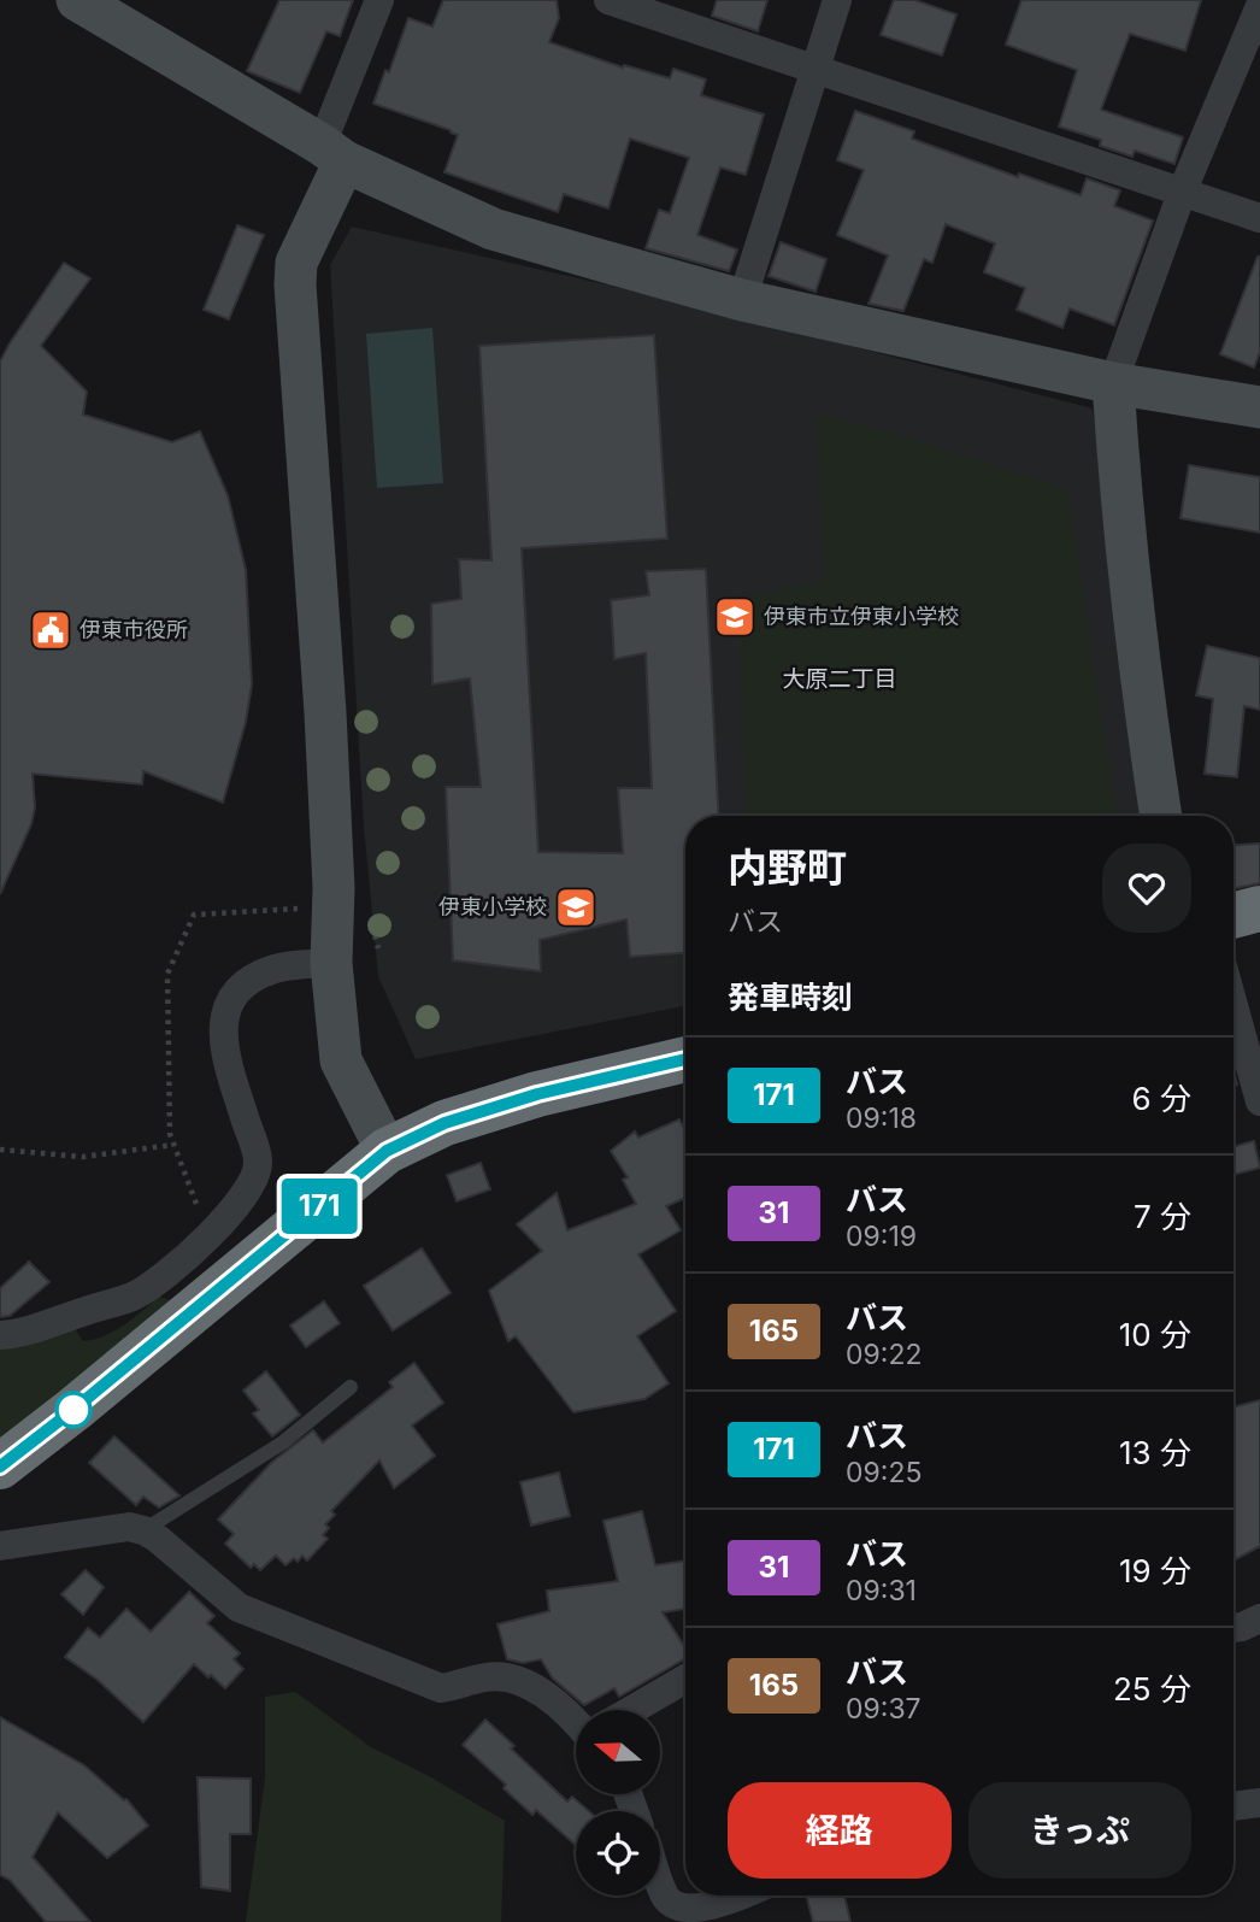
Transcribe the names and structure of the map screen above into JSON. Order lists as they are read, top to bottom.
{
  "districts": ["大原二丁目"],
  "places": {
    "school or university": ["伊東市立伊東小学校", "伊東小学校"],
    "public building": ["伊東市役所"]
  },
  "lines": ["bus line 171"],
  "north": "left",
  "page": {
    "on_map": "171",
    "heading": [
      ["内野町", "バス"],
      "発車時刻"
    ],
    "list": [
      {
        "mark": "171",
        "name": "バス",
        "note": "09:18",
        "value": "6 分"
      },
      {
        "mark": "31",
        "name": "バス",
        "note": "09:19",
        "value": "7 分"
      },
      {
        "mark": "165",
        "name": "バス",
        "note": "09:22",
        "value": "10 分"
      },
      {
        "mark": "171",
        "name": "バス",
        "note": "09:25",
        "value": "13 分"
      },
      {
        "mark": "31",
        "name": "バス",
        "note": "09:31",
        "value": "19 分"
      },
      {
        "mark": "165",
        "name": "バス",
        "note": "09:37",
        "value": "25 分"
      }
    ],
    "buttons": ["経路", "きっぷ"]
  }
}
